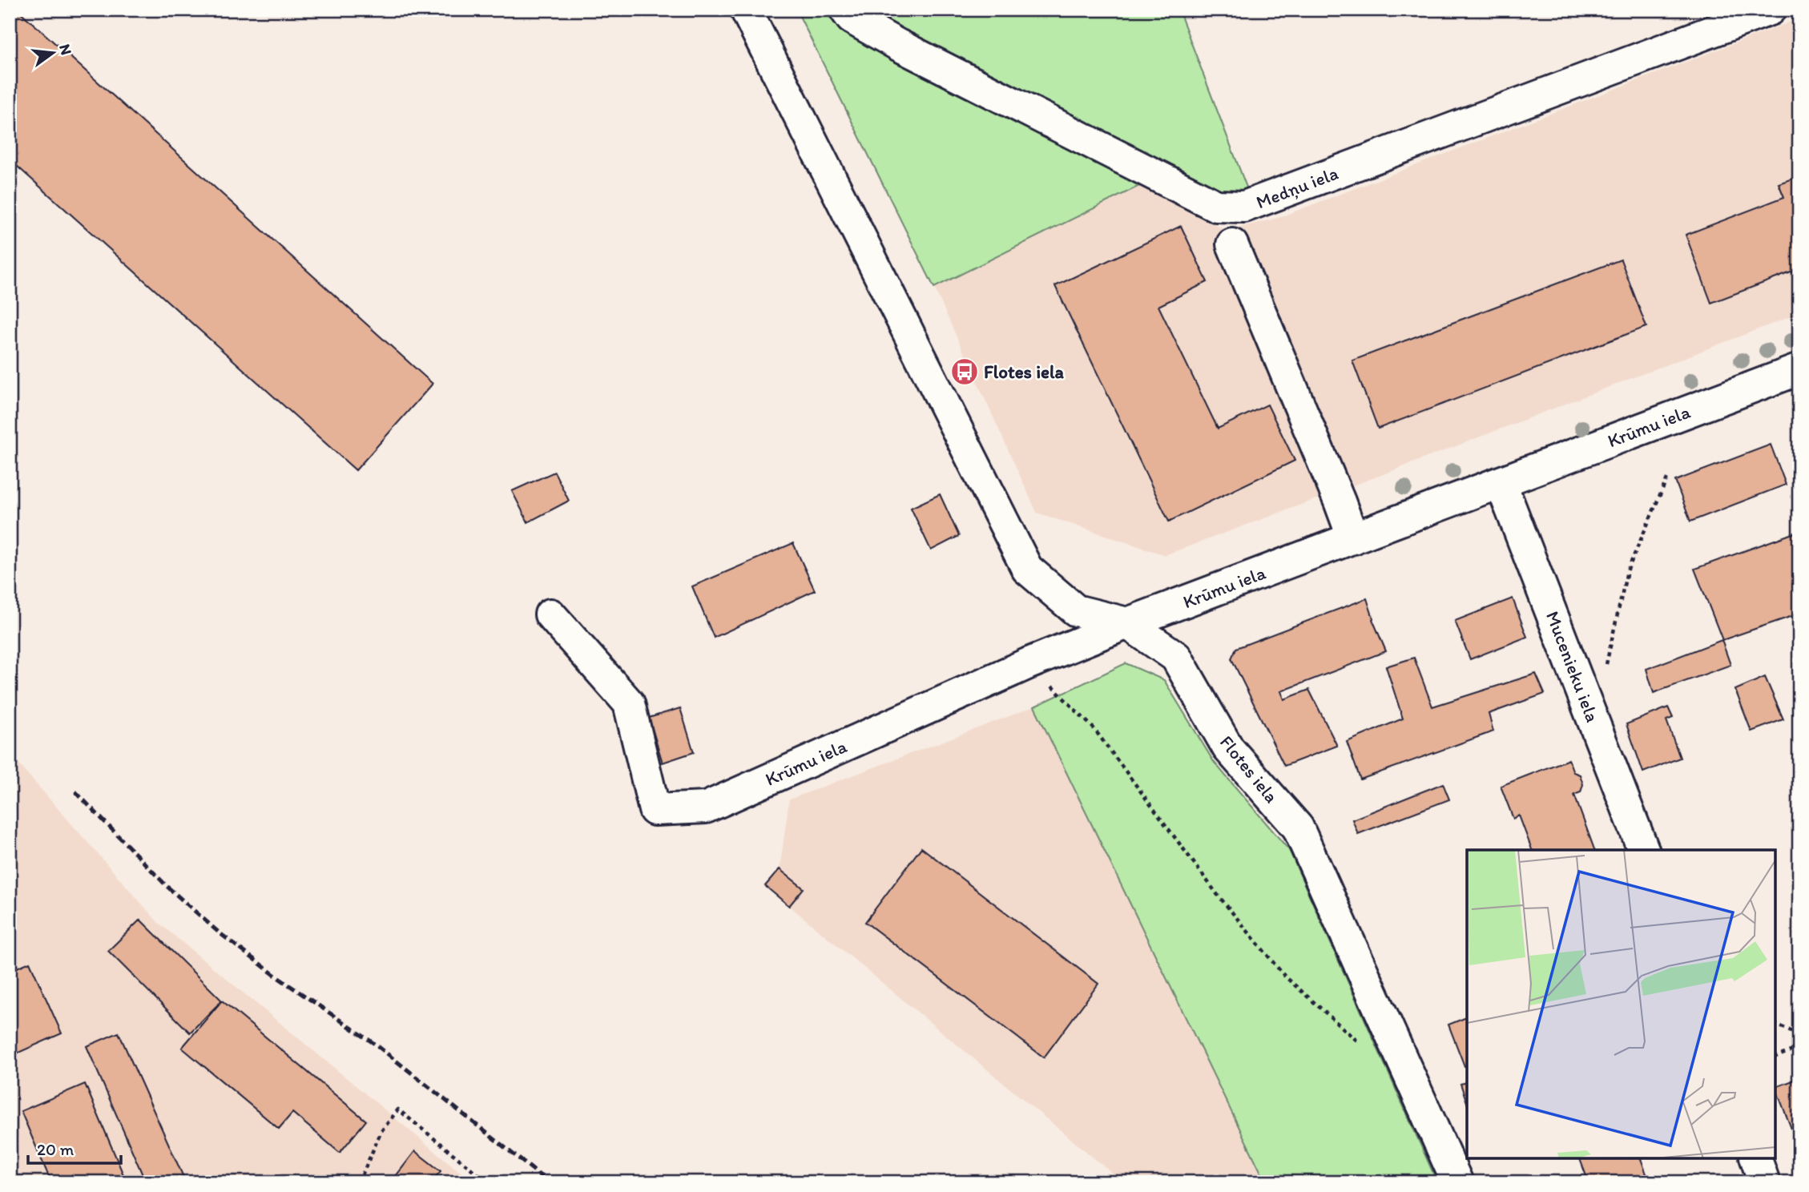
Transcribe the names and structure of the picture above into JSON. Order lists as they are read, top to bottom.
{
  "streets": {
    "street": [
      "Medņu iela",
      "Krūmu iela",
      "Mucenieku iela",
      "Flotes iela"
    ]
  },
  "crossings": [
    ["Krūmu iela", "Mucenieku iela"],
    ["Krūmu iela", "Flotes iela"]
  ],
  "places": {
    "bus stop": ["Flotes iela"]
  },
  "scale_bar": "20 m",
  "north": "right"
}
